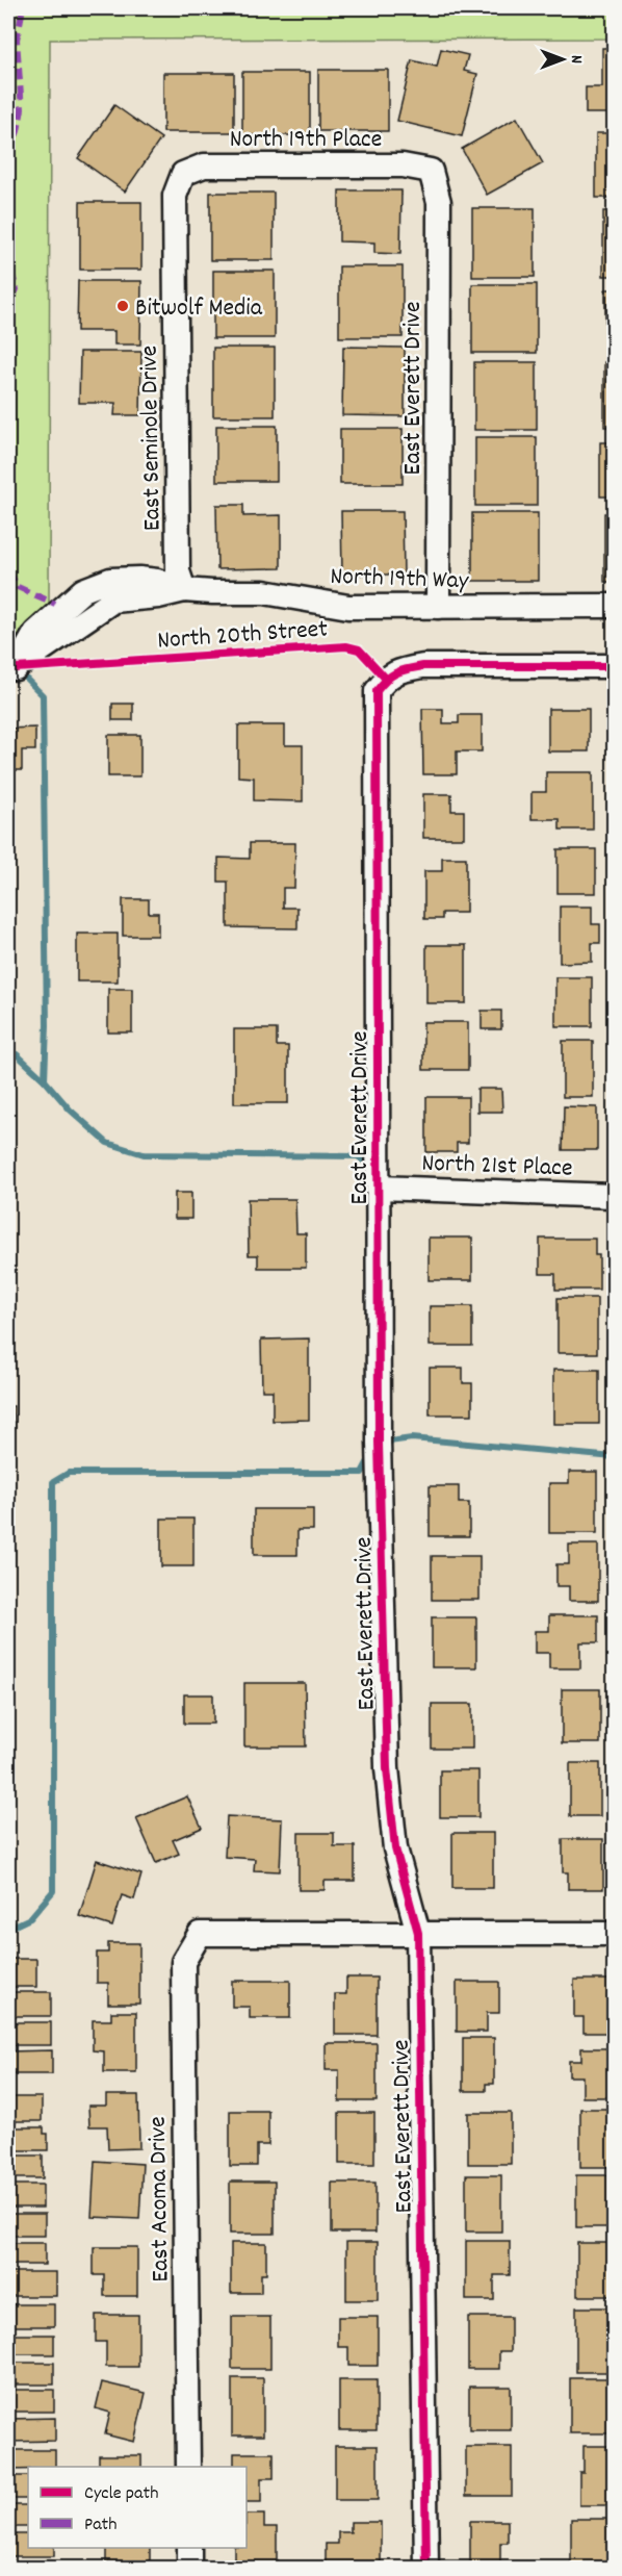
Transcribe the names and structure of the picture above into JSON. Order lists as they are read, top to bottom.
{
  "streets": {
    "street": [
      "North 19th Place",
      "East Everett Drive",
      "East Seminole Drive",
      "North 19th Way",
      "North 21st Place",
      "East Acoma Drive"
    ],
    "cycle path": ["North 20th Street"]
  },
  "crossings": [
    ["North 19th Place", "East Everett Drive"],
    ["North 19th Place", "East Seminole Drive"],
    ["East Everett Drive", "North 19th Way"],
    ["East Everett Drive", "North 21st Place"],
    ["East Everett Drive", "East Acoma Drive"],
    ["East Seminole Drive", "North 19th Way"]
  ],
  "places": ["Bitwolf Media"],
  "legend": ["Cycle path", "Path"],
  "north": "right"
}
